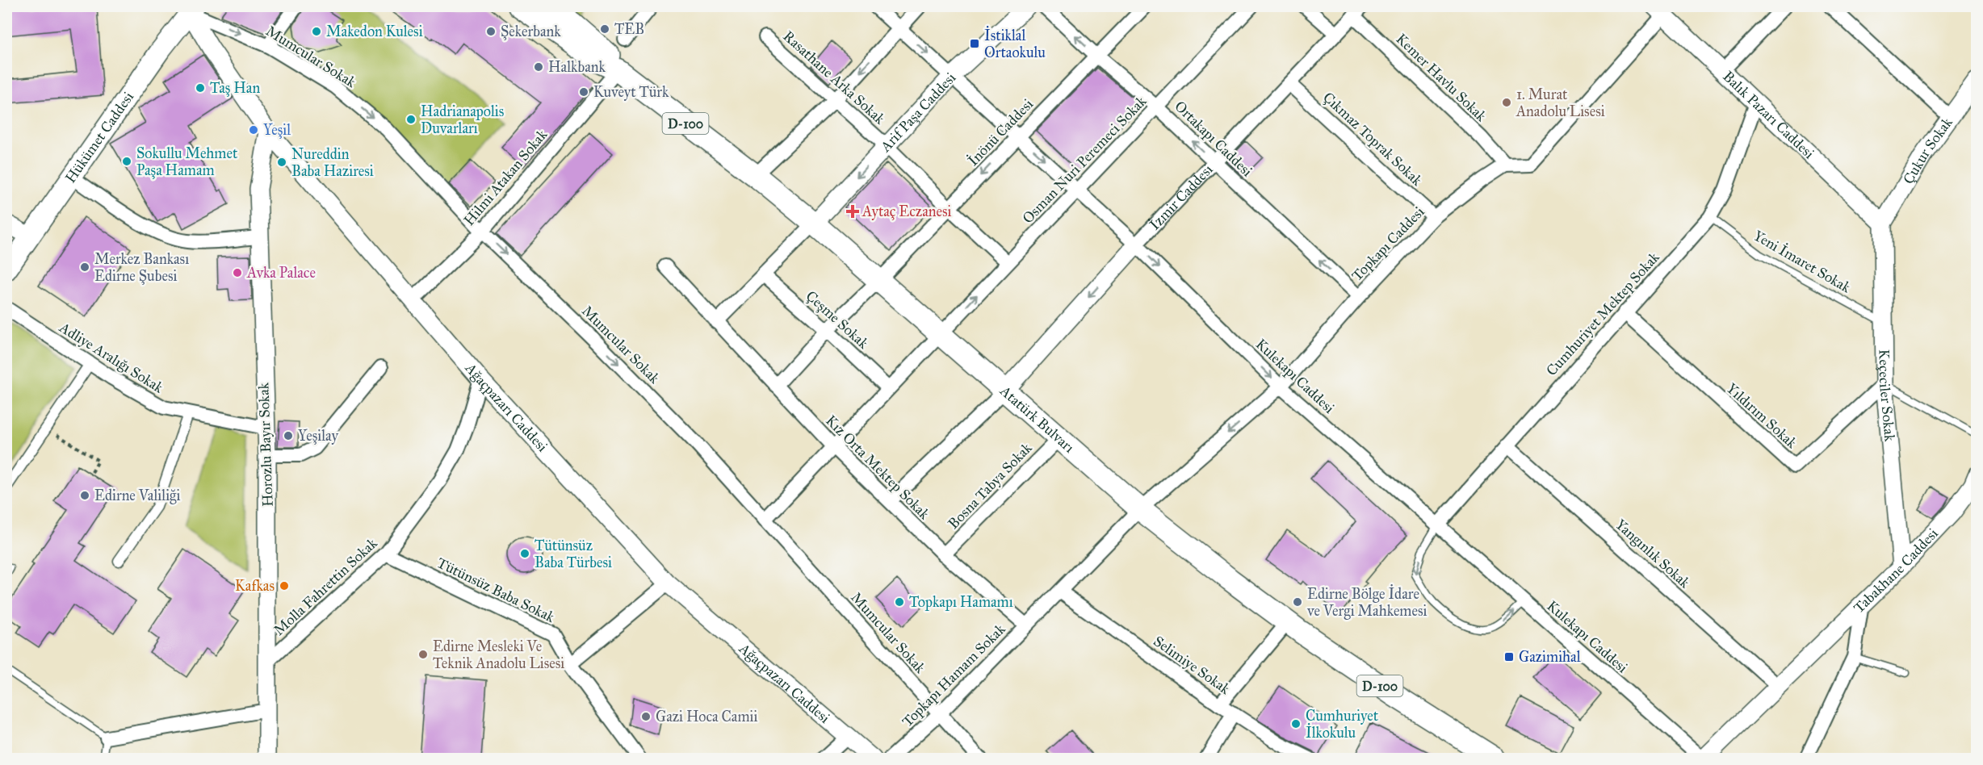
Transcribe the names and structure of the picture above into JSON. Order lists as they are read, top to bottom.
{
  "streets": {
    "main road": ["D-100", "Hükümet Caddesi", "Atatürk Bulvarı"],
    "street": [
      "Mumcular Sokak",
      "Rasathane Arka Sokak",
      "Kemer Havlu Sokak",
      "Arif Paşa Caddesi",
      "Balık Pazarı Caddesi",
      "İnönü Caddesi",
      "Ortakapı Caddesi",
      "Çıkmaz Toprak Sokak",
      "Çukur Sokak",
      "Osman Nuri Peremeci Sokak",
      "Hilmi Atakan Sokak",
      "İzmir Caddesi",
      "Topkapı Caddesi",
      "Cumhuriyet Mektep Sokak",
      "Çeşme Sokak",
      "Adliye Aralığı Sokak",
      "Kulekapı Caddesi",
      "Keçeciler Sokak",
      "Ağaçpazarı Caddesi",
      "Yıldırım Sokak",
      "Horozlu Bayır Sokak",
      "Kız Orta Mektep Sokak",
      "Bosna Tabya Sokak",
      "Yangınlık Sokak",
      "Tabakhane Caddesi",
      "Molla Fahrettin Sokak",
      "Tütünsüz Baba Sokak",
      "Selimiye Sokak",
      "Topkapı Hamam Sokak"
    ],
    "lane": ["Yeni İmaret Sokak"]
  },
  "crossings": [
    ["Mumcular Sokak", "Hükümet Caddesi"],
    ["Mumcular Sokak", "Osman Nuri Peremeci Sokak"],
    ["Mumcular Sokak", "Hilmi Atakan Sokak"],
    ["Mumcular Sokak", "Ağaçpazarı Caddesi"],
    ["Mumcular Sokak", "Topkapı Hamam Sokak"],
    ["Rasathane Arka Sokak", "Arif Paşa Caddesi"],
    ["Rasathane Arka Sokak", "İnönü Caddesi"],
    ["Rasathane Arka Sokak", "Osman Nuri Peremeci Sokak"],
    ["Kemer Havlu Sokak", "İzmir Caddesi"],
    ["Kemer Havlu Sokak", "Topkapı Caddesi"],
    ["Arif Paşa Caddesi", "Kulekapı Caddesi"],
    ["Arif Paşa Caddesi", "Atatürk Bulvarı"],
    ["Balık Pazarı Caddesi", "Çukur Sokak"],
    ["Balık Pazarı Caddesi", "Cumhuriyet Mektep Sokak"],
    ["Balık Pazarı Caddesi", "Keçeciler Sokak"],
    ["İnönü Caddesi", "Ortakapı Caddesi"],
    ["İnönü Caddesi", "Çeşme Sokak"],
    ["İnönü Caddesi", "Kulekapı Caddesi"],
    ["İnönü Caddesi", "Atatürk Bulvarı"],
    ["İnönü Caddesi", "Kız Orta Mektep Sokak"],
    ["Hükümet Caddesi", "Ağaçpazarı Caddesi"],
    ["Ortakapı Caddesi", "Osman Nuri Peremeci Sokak"],
    ["Ortakapı Caddesi", "İzmir Caddesi"],
    ["Ortakapı Caddesi", "Topkapı Caddesi"],
    ["Çıkmaz Toprak Sokak", "İzmir Caddesi"],
    ["Çıkmaz Toprak Sokak", "Topkapı Caddesi"],
    ["Çukur Sokak", "Keçeciler Sokak"],
    ["Osman Nuri Peremeci Sokak", "Çeşme Sokak"],
    ["Osman Nuri Peremeci Sokak", "Kulekapı Caddesi"],
    ["Osman Nuri Peremeci Sokak", "Atatürk Bulvarı"],
    ["Osman Nuri Peremeci Sokak", "Kız Orta Mektep Sokak"],
    ["Hilmi Atakan Sokak", "Ağaçpazarı Caddesi"],
    ["Hilmi Atakan Sokak", "Atatürk Bulvarı"],
    ["İzmir Caddesi", "Kulekapı Caddesi"],
    ["İzmir Caddesi", "Atatürk Bulvarı"],
    ["Topkapı Caddesi", "Kulekapı Caddesi"],
    ["Topkapı Caddesi", "Atatürk Bulvarı"],
    ["Topkapı Caddesi", "Topkapı Hamam Sokak"],
    ["Yeni İmaret Sokak", "Cumhuriyet Mektep Sokak"],
    ["Yeni İmaret Sokak", "Keçeciler Sokak"],
    ["Cumhuriyet Mektep Sokak", "Kulekapı Caddesi"],
    ["Cumhuriyet Mektep Sokak", "Yıldırım Sokak"],
    ["Cumhuriyet Mektep Sokak", "Yangınlık Sokak"],
    ["Adliye Aralığı Sokak", "Horozlu Bayır Sokak"],
    ["Keçeciler Sokak", "Yıldırım Sokak"],
    ["Keçeciler Sokak", "Tabakhane Caddesi"],
    ["Ağaçpazarı Caddesi", "Horozlu Bayır Sokak"],
    ["Ağaçpazarı Caddesi", "Molla Fahrettin Sokak"],
    ["Atatürk Bulvarı", "Bosna Tabya Sokak"],
    ["Atatürk Bulvarı", "Topkapı Hamam Sokak"],
    ["Horozlu Bayır Sokak", "Molla Fahrettin Sokak"],
    ["Kız Orta Mektep Sokak", "Bosna Tabya Sokak"],
    ["Kız Orta Mektep Sokak", "Topkapı Hamam Sokak"],
    ["Molla Fahrettin Sokak", "Tütünsüz Baba Sokak"],
    ["Selimiye Sokak", "Topkapı Hamam Sokak"]
  ],
  "one_way": [
    "Mumcular Sokak",
    "Ortakapı Caddesi",
    "İzmir Caddesi",
    "Topkapı Caddesi"
  ],
  "places": {
    "other": [
      "TEB",
      "Makedon Kulesi",
      "Şekerbank",
      "Halkbank",
      "Taş Han",
      "Kuveyt Türk",
      "1. Murat Anadolu Lisesi",
      "Hadrianapolis Duvarları",
      "Yeşil",
      "Sokullu Mehmet Paşa Hamam",
      "Nureddin Baba Haziresi",
      "Merkez Bankası Edirne Şubesi",
      "Avka Palace",
      "Yeşilay",
      "Edirne Valiliği",
      "Tütünsüz Baba Türbesi",
      "Kafkas",
      "Topkapı Hamamı",
      "Edirne Bölge İdare ve Vergi Mahkemesi",
      "Edirne Mesleki Ve Teknik Anadolu Lisesi",
      "Gazi Hoca Camii",
      "Cumhuriyet İlkokulu"
    ],
    "transit": ["İstiklal Ortaokulu", "Gazimihal"],
    "health": ["Aytaç Eczanesi"]
  }
}
